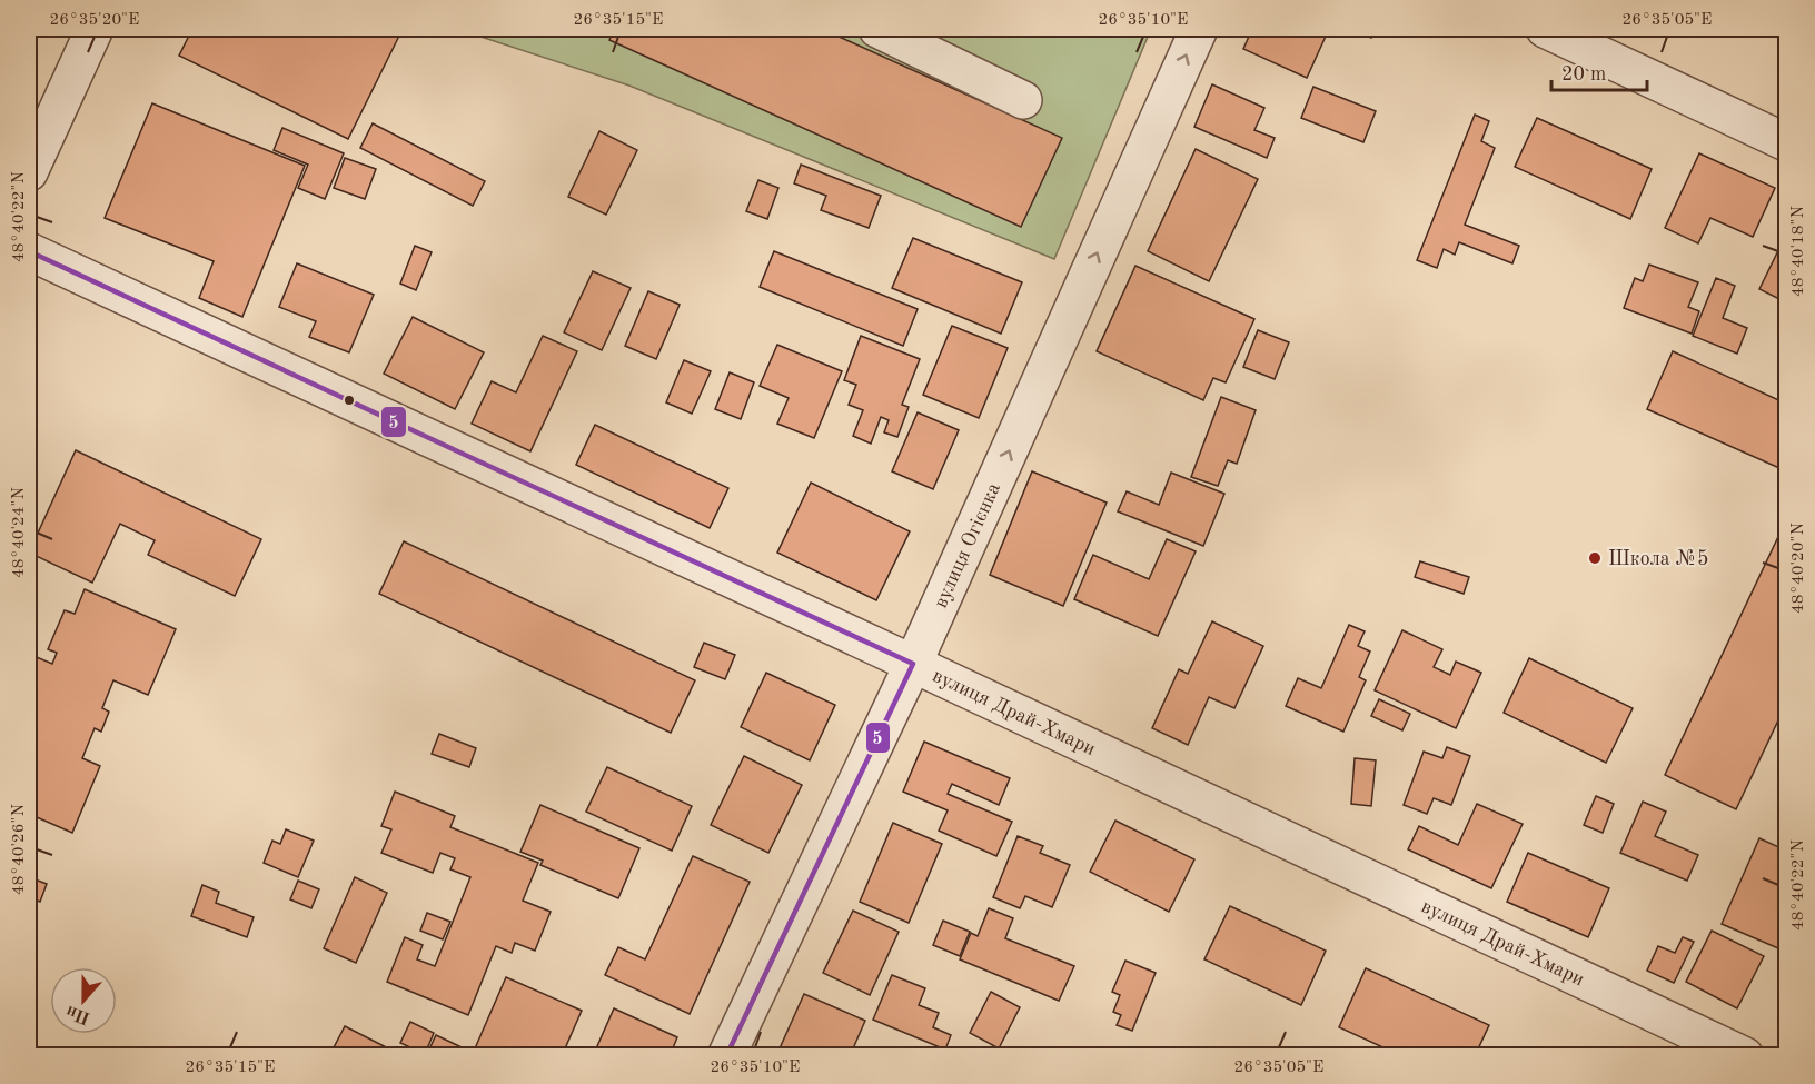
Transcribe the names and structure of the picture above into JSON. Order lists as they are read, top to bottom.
{
  "streets": {
    "street": ["вулиця Огієнка", "вулиця Драй-Хмари"]
  },
  "crossings": [
    ["вулиця Огієнка", "вулиця Драй-Хмари"]
  ],
  "one_way": ["вулиця Огієнка"],
  "places": ["Школа №5"],
  "lines": ["transit line 5"],
  "scale_bar": "20 m",
  "north": "bottom",
  "coordinates": [
    "26°35'20\"E",
    "26°35'15\"E",
    "26°35'10\"E",
    "26°35'05\"E",
    "48°40'22\"N",
    "48°40'18\"N",
    "48°40'24\"N",
    "48°40'20\"N",
    "48°40'26\"N"
  ]
}
